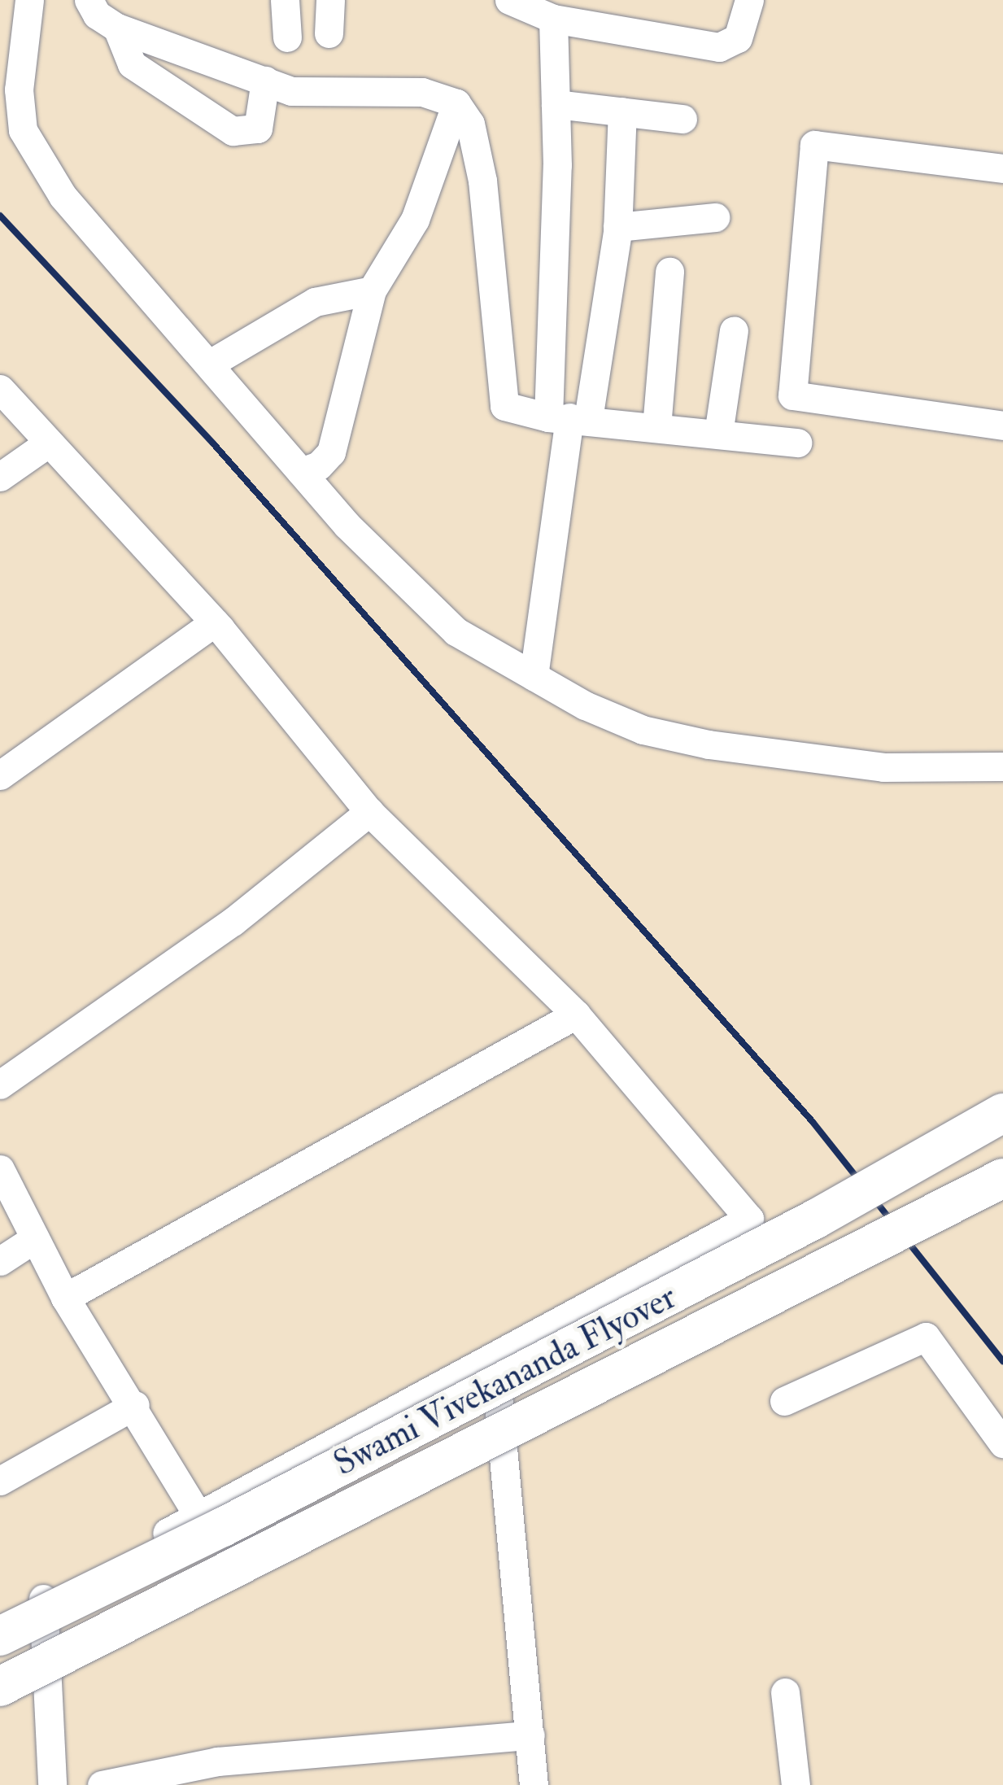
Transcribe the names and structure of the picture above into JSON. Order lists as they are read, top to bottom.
{
  "streets": {
    "main road": ["Swami Vivekananda Flyover"]
  }
}
